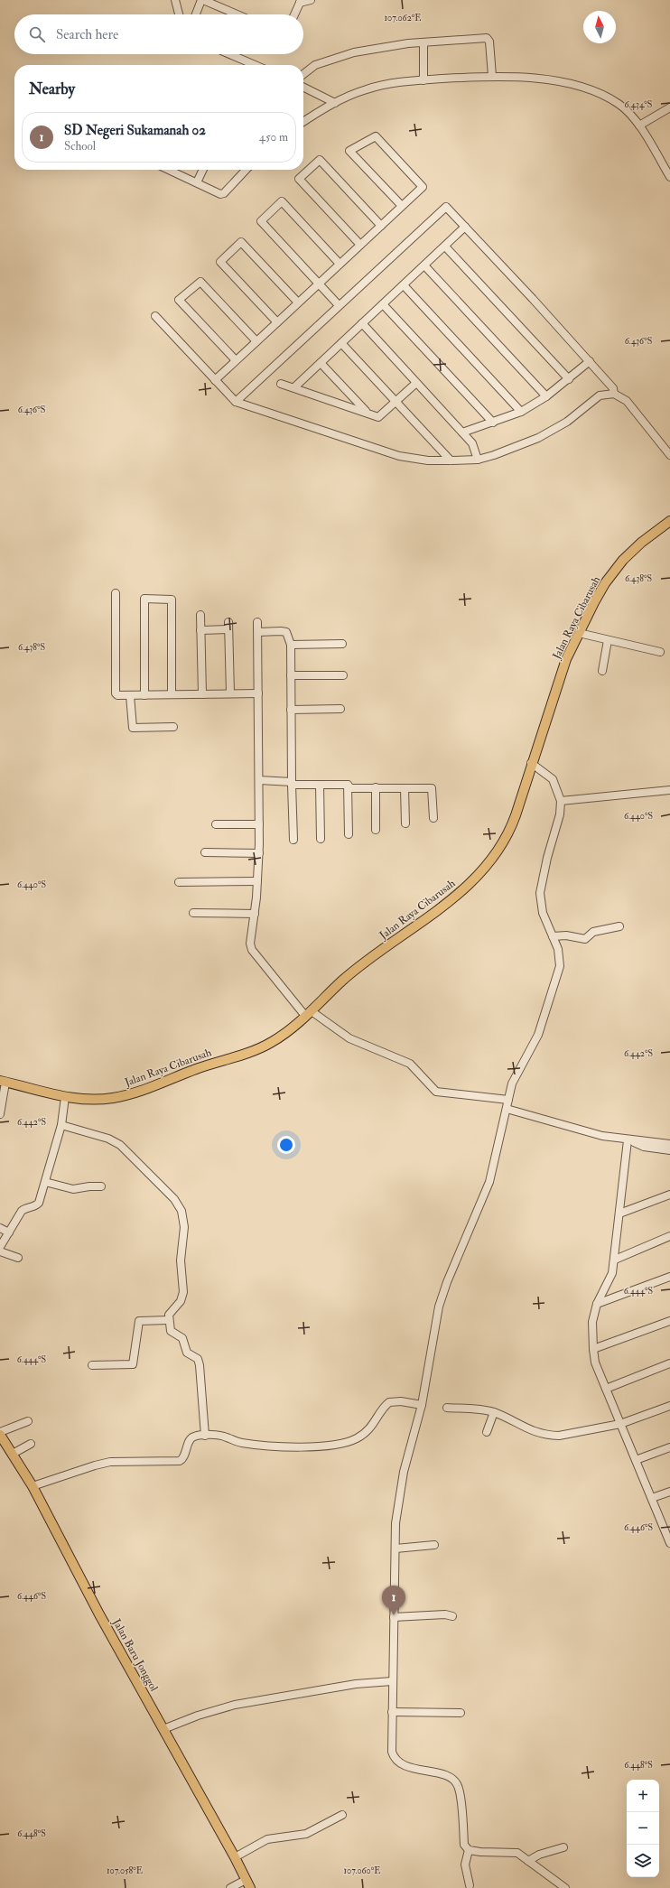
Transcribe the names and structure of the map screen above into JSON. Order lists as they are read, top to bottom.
{
  "streets": {
    "main road": ["Jalan Raya Cibarusah", "Jalan Baru Jonggol"]
  },
  "north": "top",
  "page": {
    "search": "Search here",
    "heading": "Nearby",
    "list": [
      {
        "mark": "1",
        "name": "SD Negeri Sukamanah 02",
        "note": "School",
        "value": "450 m"
      }
    ],
    "pins": "1",
    "map_buttons": ["+", "−"]
  },
  "coordinates": [
    "107.062°E",
    "6.434°S",
    "6.436°S",
    "6.438°S",
    "6.440°S",
    "6.442°S",
    "6.444°S",
    "6.446°S",
    "6.448°S",
    "107.058°E",
    "107.060°E"
  ]
}
